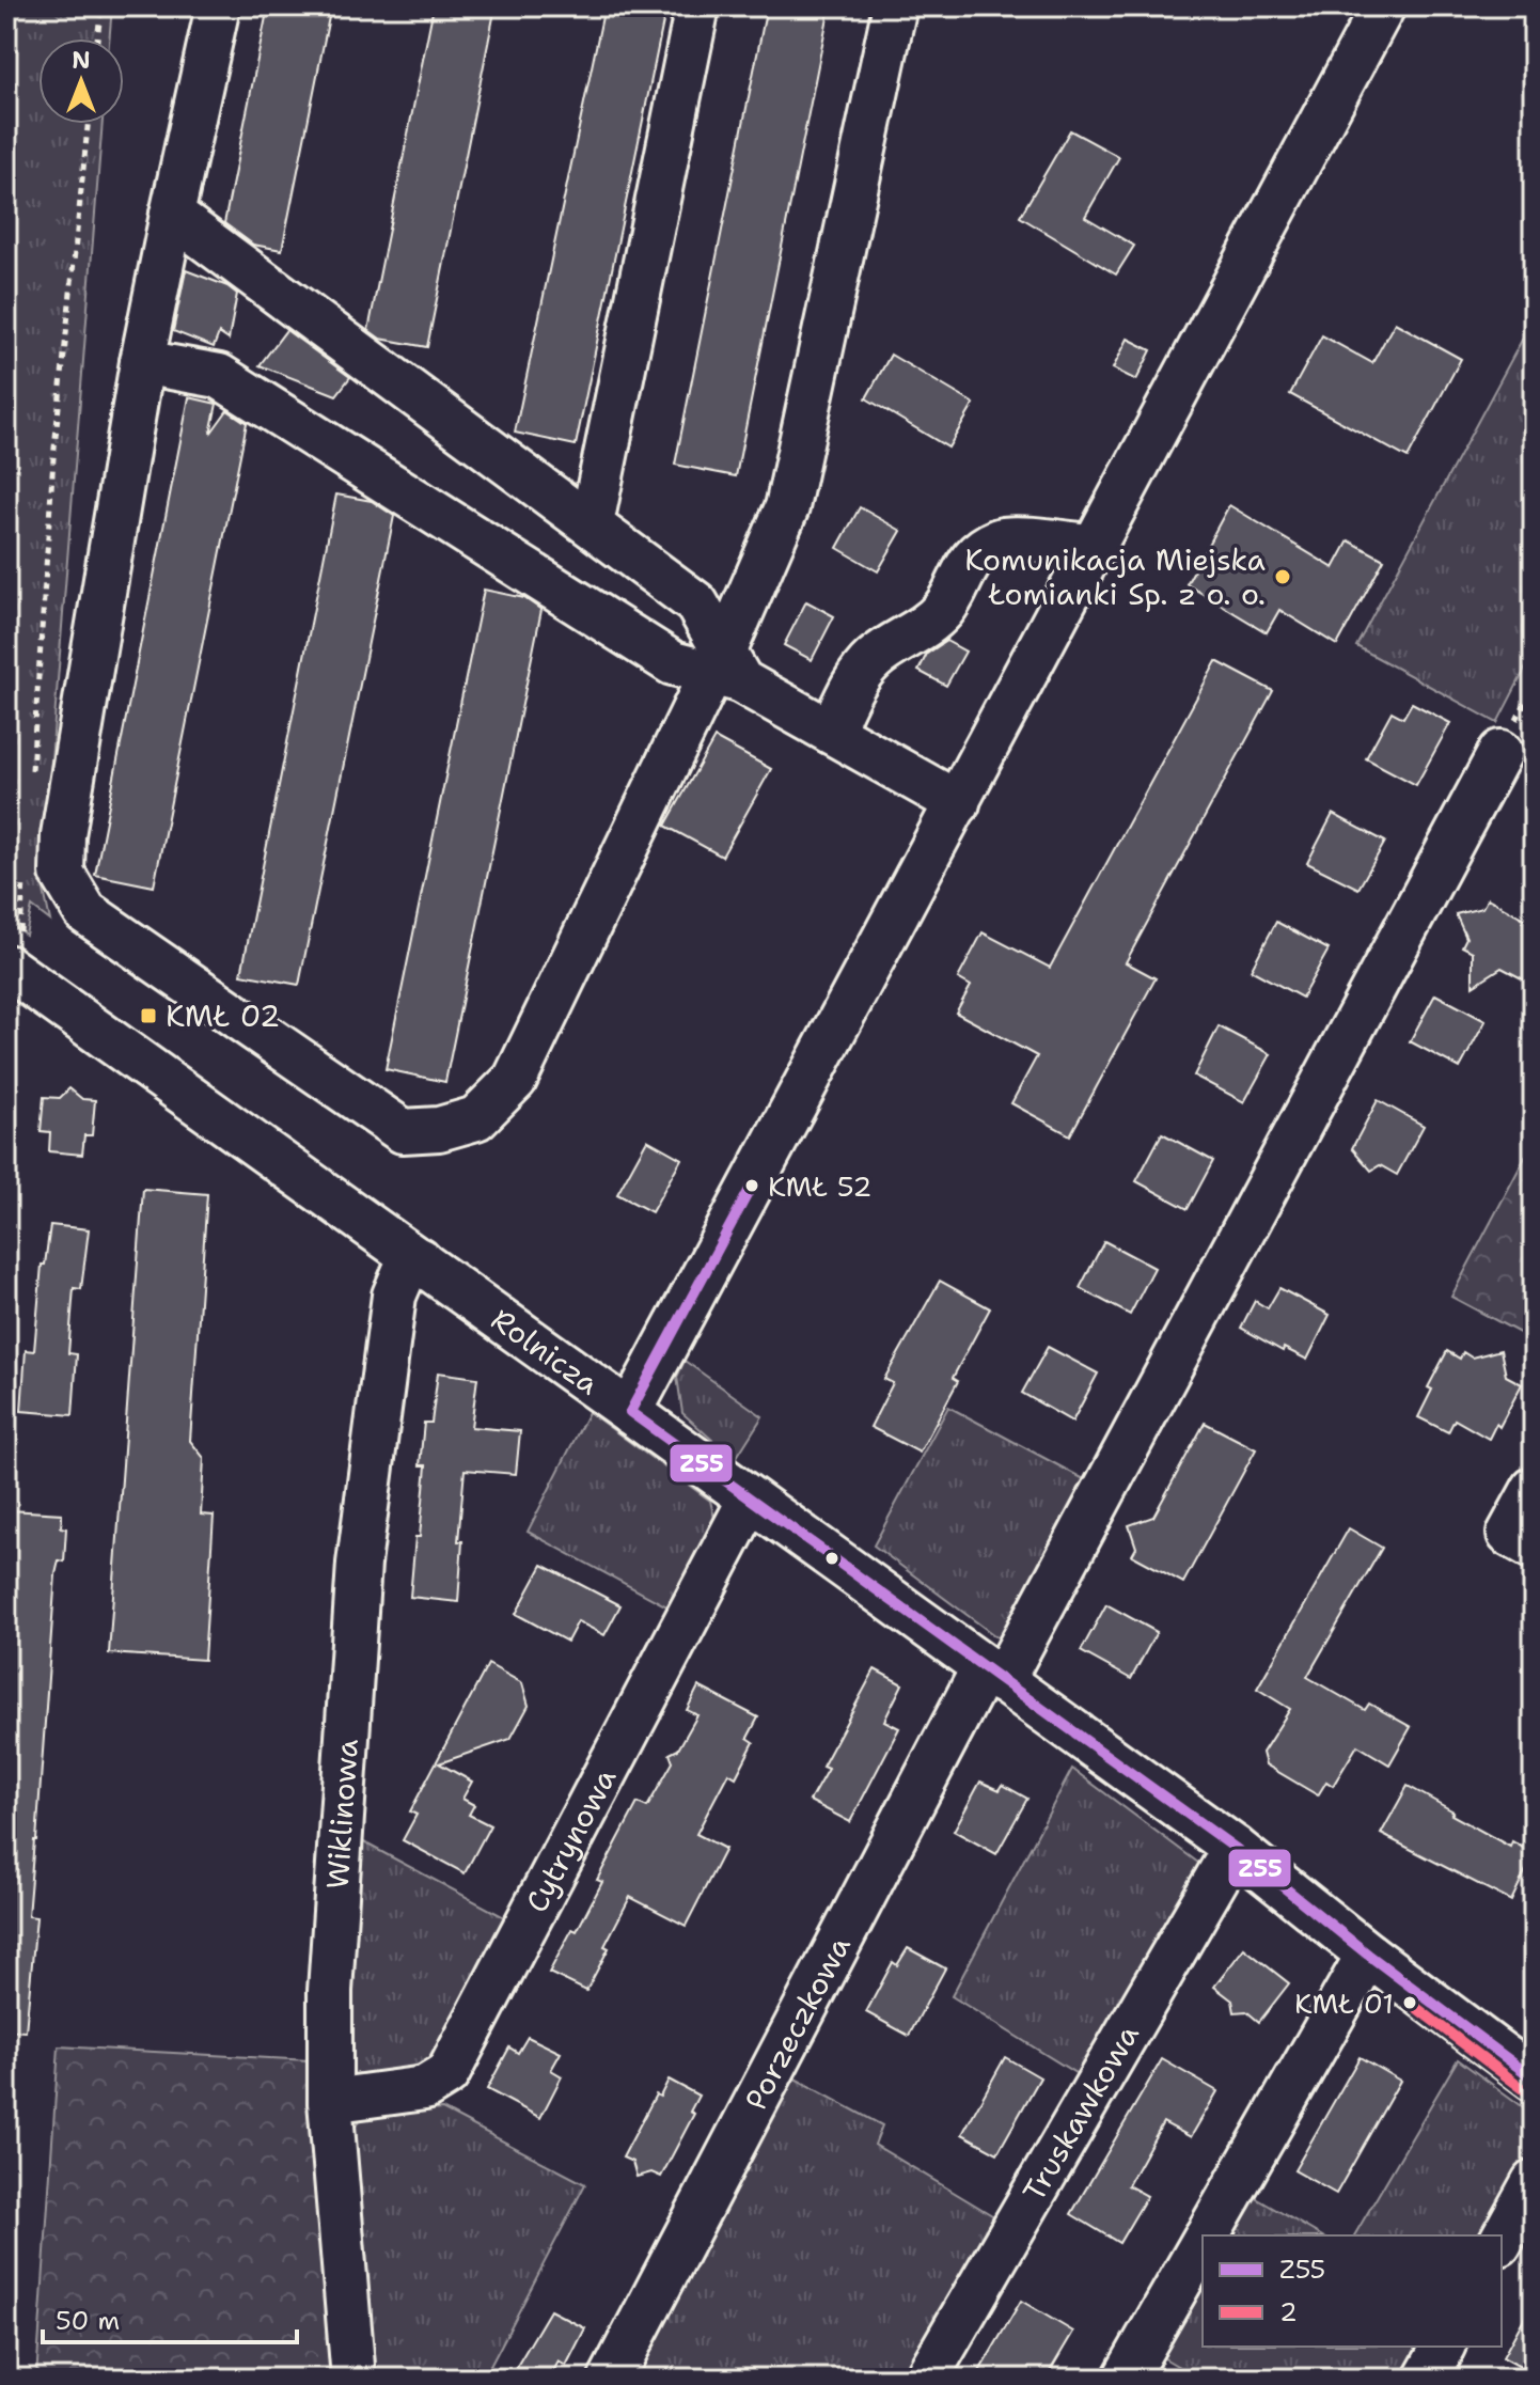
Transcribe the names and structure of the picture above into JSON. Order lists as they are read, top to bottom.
{
  "streets": {
    "street": [
      "Rolnicza",
      "Wiklinowa",
      "Cytrynowa",
      "Porzeczkowa",
      "Truskawkowa"
    ]
  },
  "crossings": [
    ["Rolnicza", "Wiklinowa"],
    ["Rolnicza", "Cytrynowa"],
    ["Rolnicza", "Porzeczkowa"],
    ["Rolnicza", "Truskawkowa"],
    ["Wiklinowa", "Cytrynowa"]
  ],
  "places": {
    "other": ["Komunikacja Miejska Łomianki Sp. z o. o.", "KMŁ 52", "KMŁ 01"],
    "transit": ["KMŁ 02"]
  },
  "lines": ["transit line Z55", "transit line 2"],
  "legend": ["Z55", "2"],
  "scale_bar": "50 m",
  "north": "top"
}
